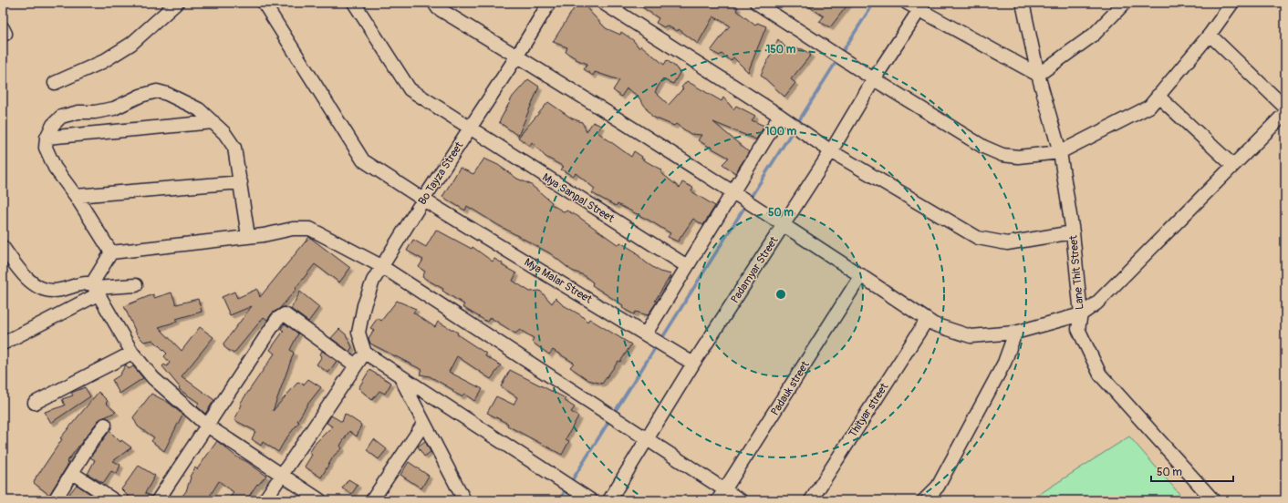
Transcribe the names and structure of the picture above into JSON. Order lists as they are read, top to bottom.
{
  "streets": {
    "street": [
      "Bo Tayza Street",
      "Mya Sanpal Street",
      "Padamyar Street",
      "Lane Thit Street",
      "Mya Malar Street",
      "Padauk street",
      "Thityar street"
    ]
  },
  "crossings": [
    ["Bo Tayza Street", "Mya Sanpal Street"],
    ["Bo Tayza Street", "Mya Malar Street"],
    ["Padamyar Street", "Mya Malar Street"]
  ],
  "scale_bar": "50 m",
  "rings": ["150 m", "100 m", "50 m"]
}
